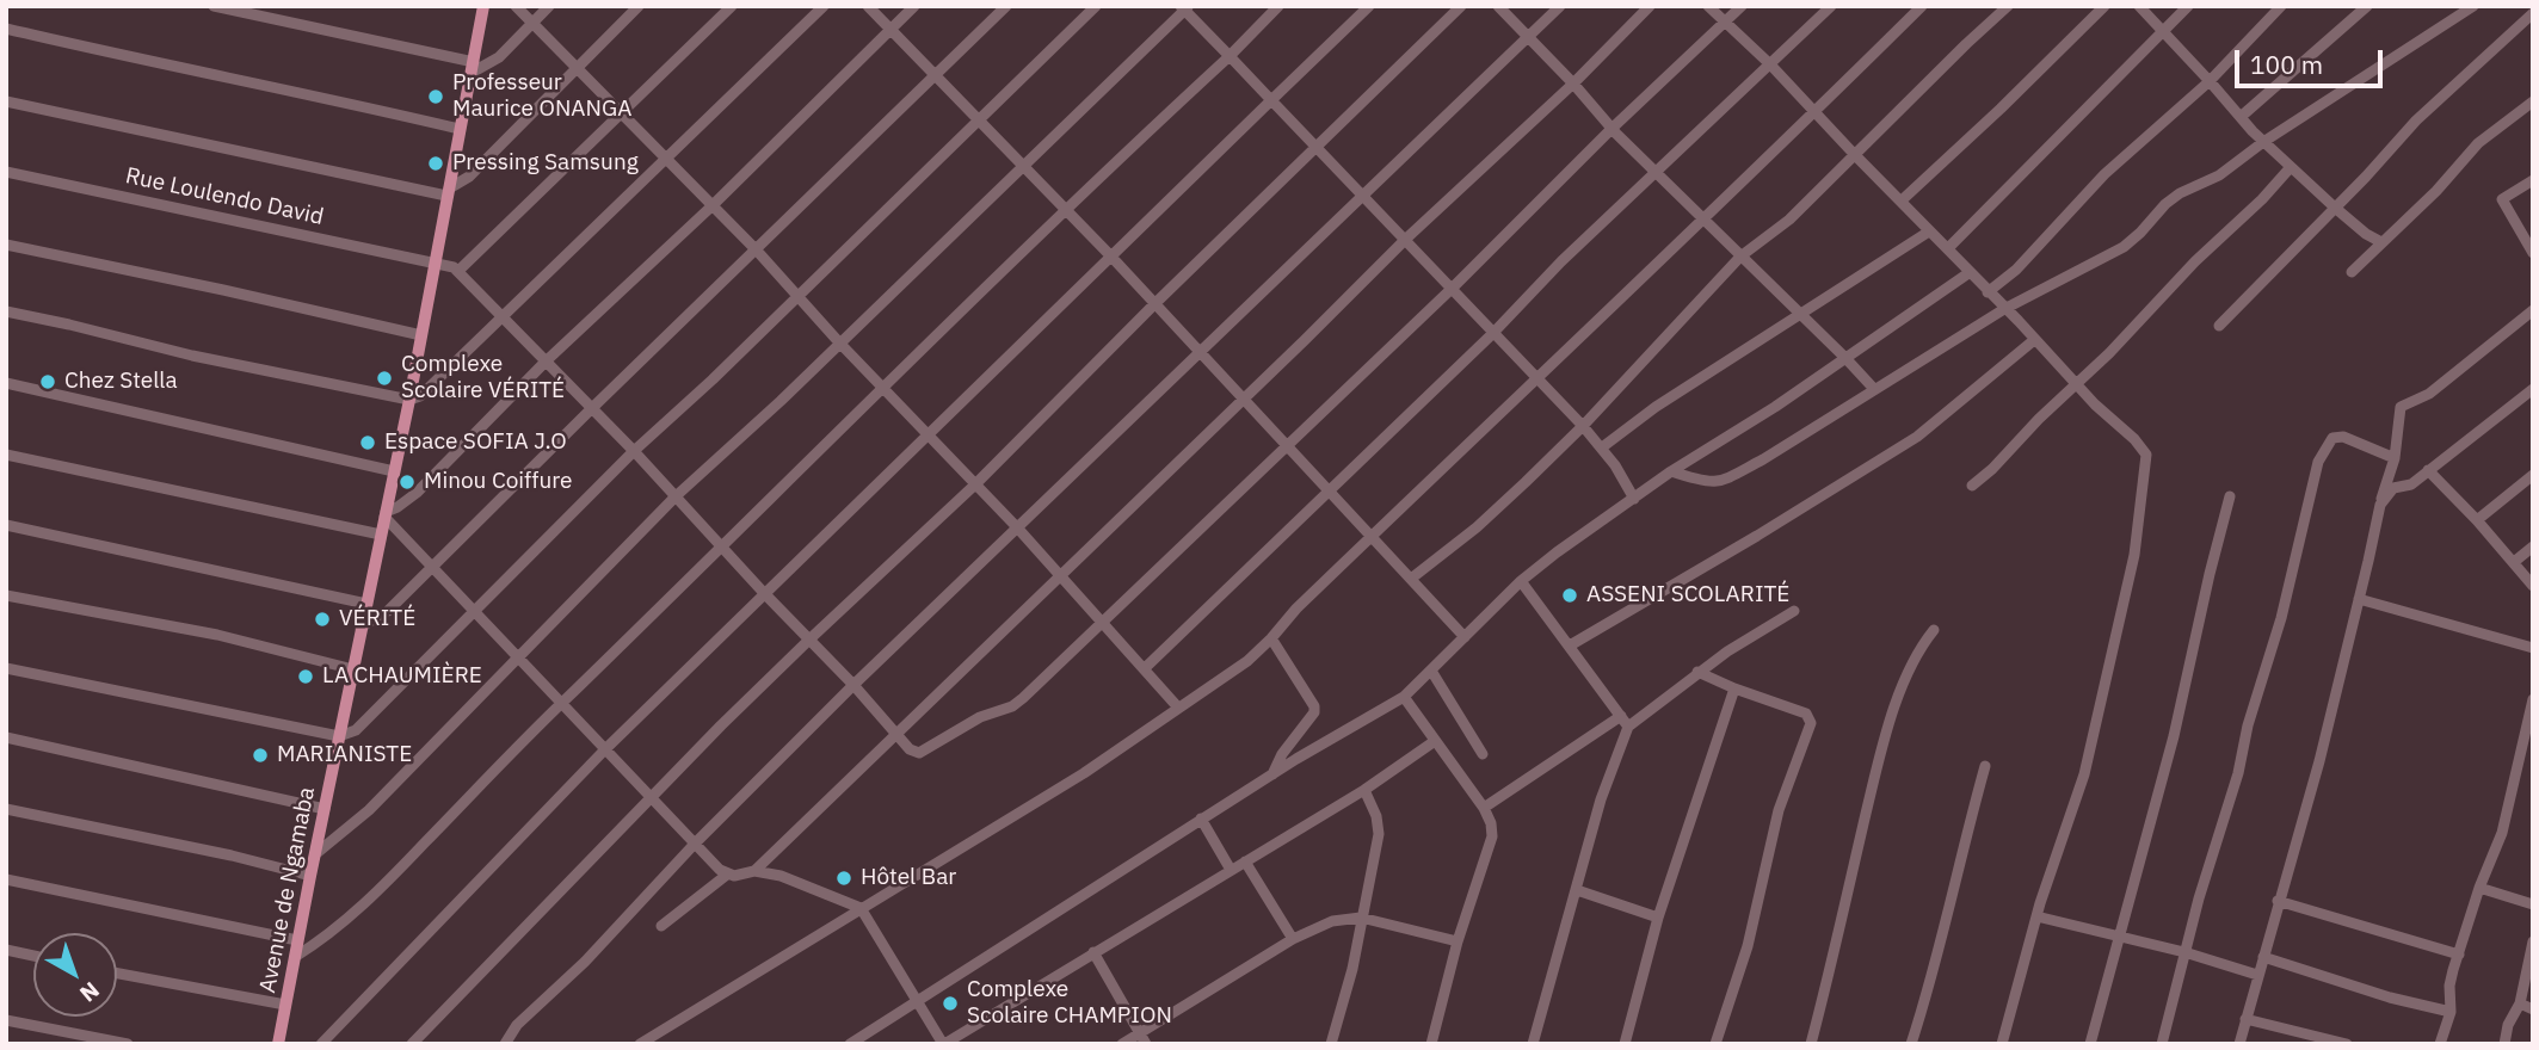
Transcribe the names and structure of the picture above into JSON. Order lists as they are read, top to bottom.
{
  "streets": {
    "main road": ["Avenue de Ngamaba"],
    "street": ["Rue Loulendo David"]
  },
  "crossings": [
    ["Rue Loulendo David", "Avenue de Ngamaba"]
  ],
  "places": [
    "Professeur Maurice ONANGA",
    "Pressing Samsung",
    "Complexe Scolaire VÉRITÉ",
    "Chez Stella",
    "Espace SOFIA J.O",
    "Minou Coiffure",
    "ASSENI SCOLARITÉ",
    "VÉRITÉ",
    "LA CHAUMIÈRE",
    "MARIANISTE",
    "Hôtel Bar",
    "Complexe Scolaire CHAMPION"
  ],
  "scale_bar": "100 m",
  "north": "bottom right"
}
